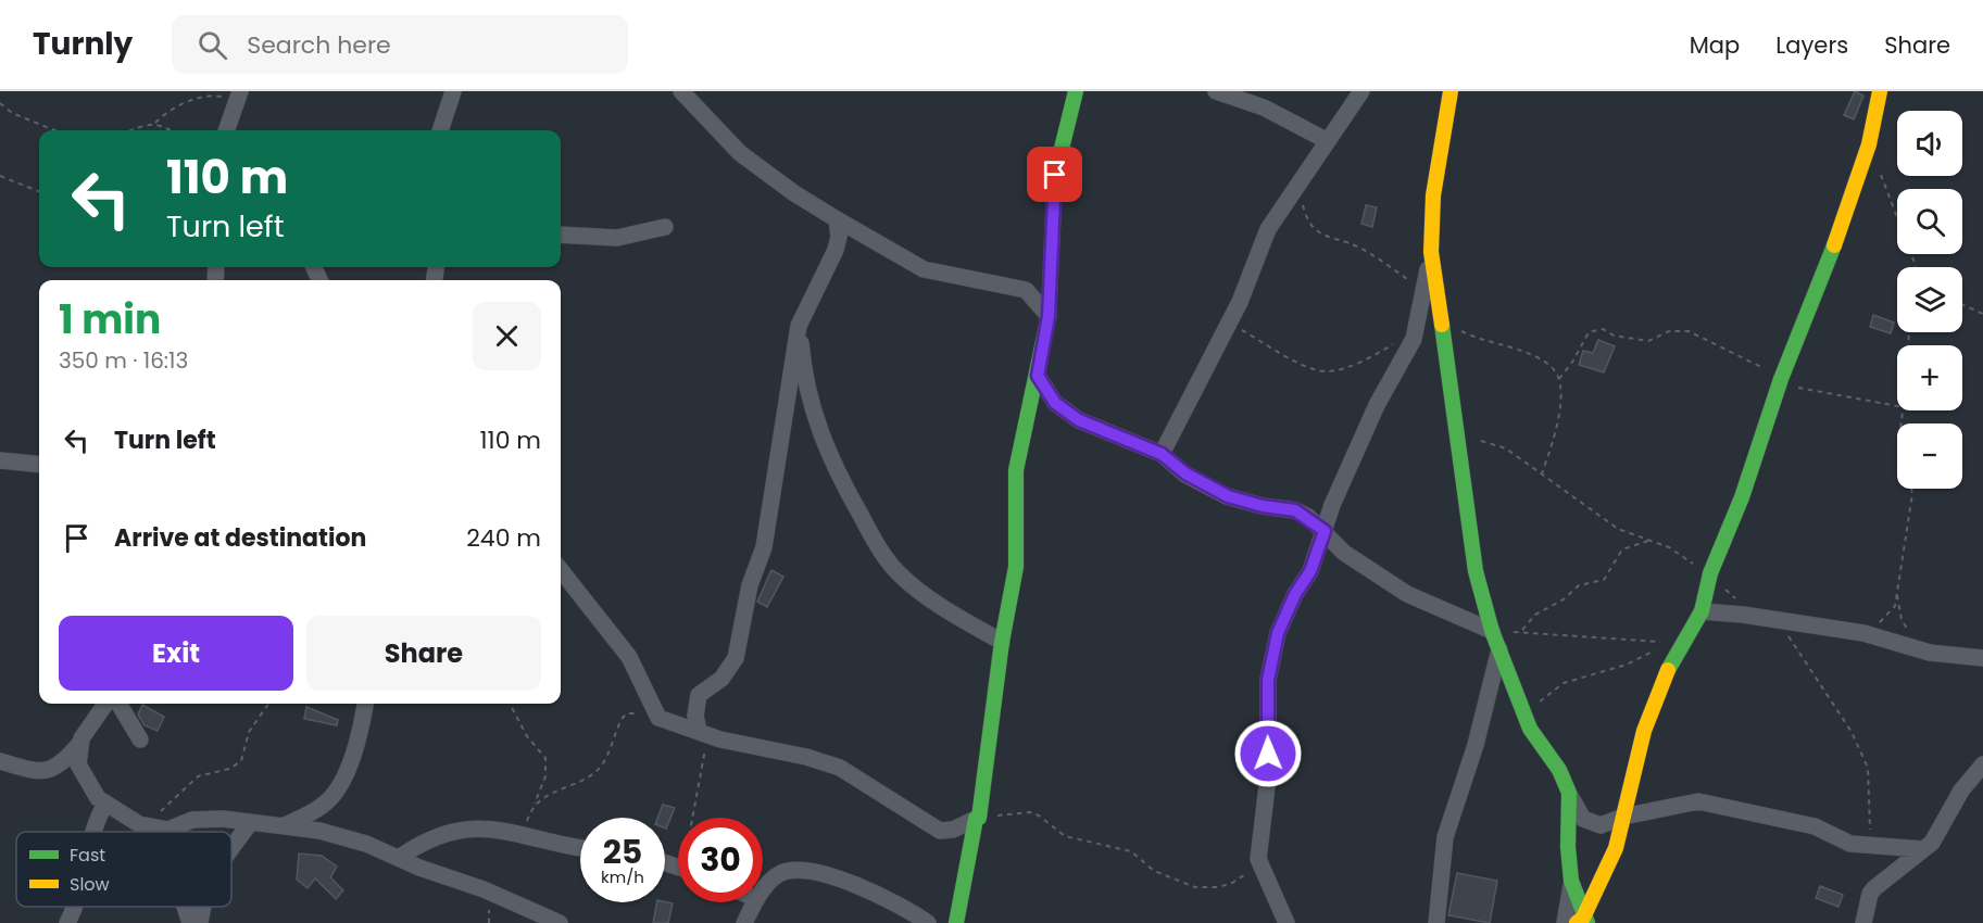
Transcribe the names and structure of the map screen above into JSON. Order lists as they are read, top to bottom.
{
  "legend": ["Fast", "Slow"],
  "page": {
    "header": "Turnly",
    "search": "Search here",
    "nav": ["Map", "Layers", "Share"],
    "map_buttons": ["+", "−"],
    "turn": ["110 m", "Turn left"],
    "heading": ["1 min", "350 m · 16:13"],
    "list": [
      {
        "name": "Turn left",
        "value": "110 m"
      },
      {
        "name": "Arrive at destination",
        "value": "240 m"
      }
    ],
    "buttons": ["Exit", "Share"],
    "speed": "25 km/h",
    "limit": "30"
  }
}
